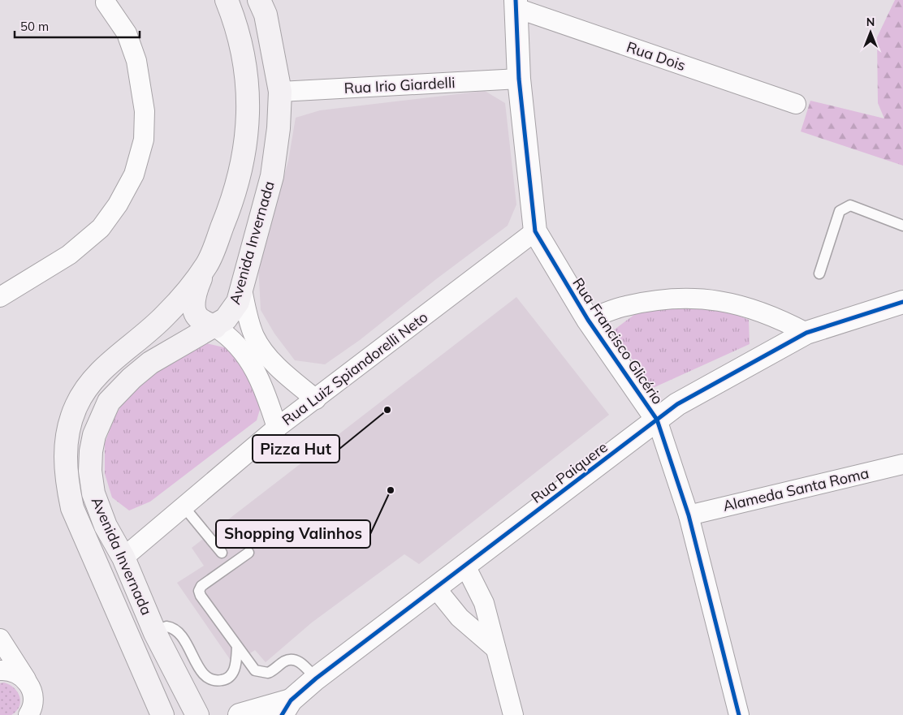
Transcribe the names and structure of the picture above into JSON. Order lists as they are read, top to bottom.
{
  "streets": {
    "main road": ["Avenida Invernada"],
    "street": [
      "Rua Dois",
      "Rua Irio Giardelli",
      "Rua Francisco Glicério",
      "Rua Luiz Spiandorelli Neto",
      "Rua Paiquere",
      "Alameda Santa Roma"
    ]
  },
  "crossings": [
    ["Rua Dois", "Rua Francisco Glicério"],
    ["Rua Irio Giardelli", "Avenida Invernada"],
    ["Rua Irio Giardelli", "Rua Francisco Glicério"],
    ["Avenida Invernada", "Rua Luiz Spiandorelli Neto"],
    ["Rua Francisco Glicério", "Rua Luiz Spiandorelli Neto"],
    ["Rua Francisco Glicério", "Rua Paiquere"],
    ["Rua Francisco Glicério", "Alameda Santa Roma"]
  ],
  "places": ["Pizza Hut", "Shopping Valinhos"],
  "scale_bar": "50 m",
  "north": "top"
}
